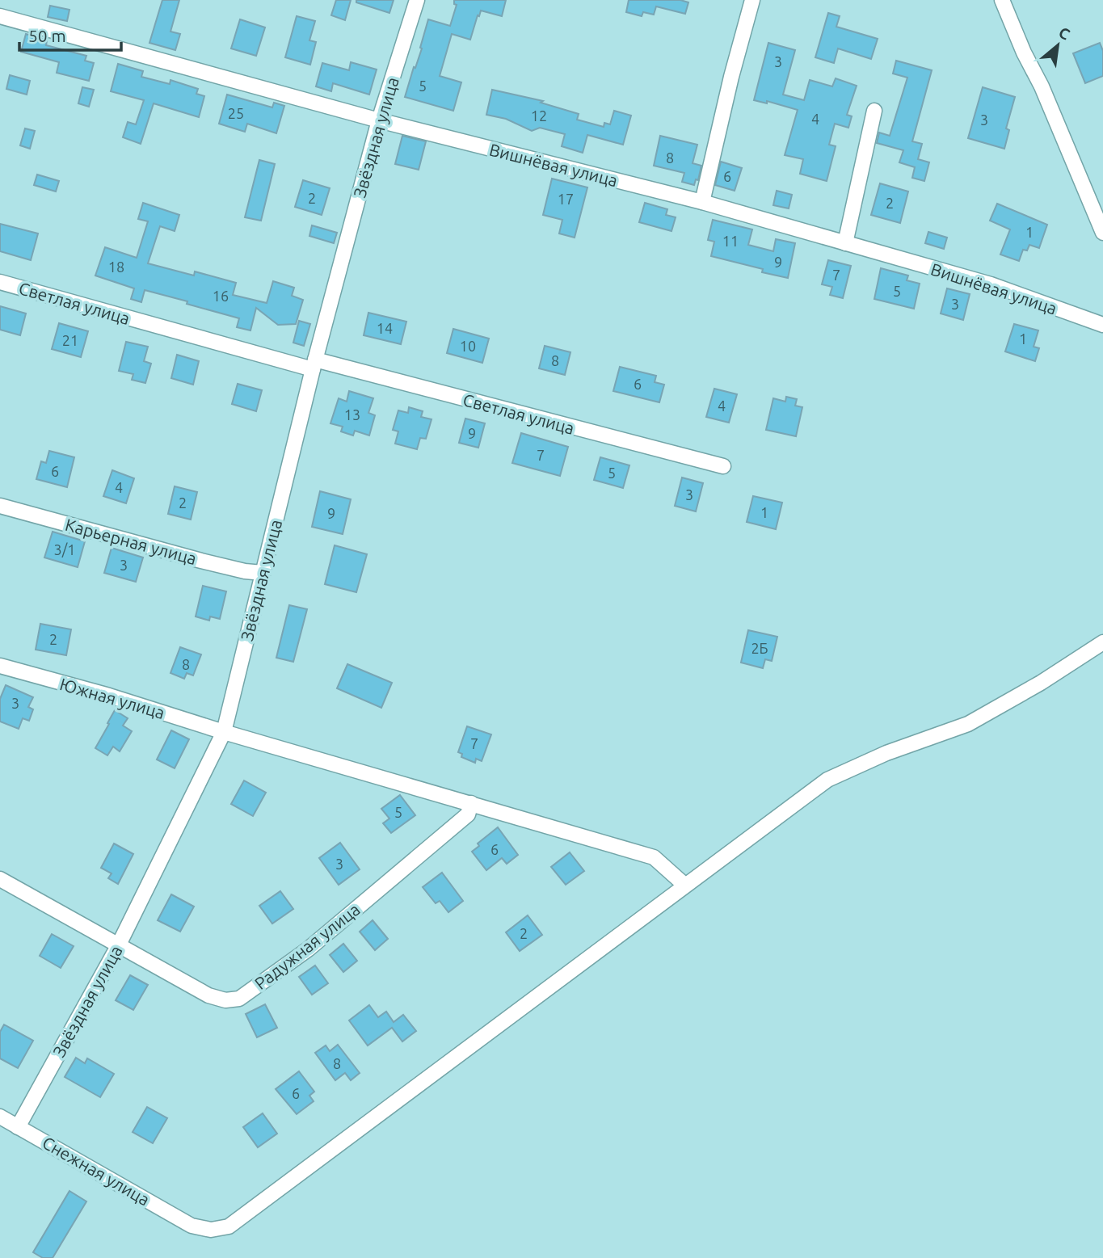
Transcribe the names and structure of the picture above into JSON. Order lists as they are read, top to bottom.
{
  "streets": {
    "street": [
      "Звёздная улица",
      "Вишнёвая улица",
      "Светлая улица",
      "Карьерная улица",
      "Южная улица",
      "Радужная улица",
      "Снежная улица"
    ]
  },
  "crossings": [
    ["Звёздная улица", "Вишнёвая улица"],
    ["Звёздная улица", "Светлая улица"],
    ["Звёздная улица", "Карьерная улица"],
    ["Звёздная улица", "Южная улица"],
    ["Звёздная улица", "Радужная улица"],
    ["Звёздная улица", "Снежная улица"],
    ["Южная улица", "Радужная улица"],
    ["Южная улица", "Снежная улица"]
  ],
  "house_numbers": [
    "3",
    "5",
    "25",
    "12",
    "4",
    "3",
    "8",
    "6",
    "2",
    "17",
    "2",
    "1",
    "11",
    "9",
    "18",
    "7",
    "5",
    "16",
    "3",
    "14",
    "1",
    "21",
    "10",
    "8",
    "6",
    "4",
    "13",
    "9",
    "7",
    "6",
    "5",
    "4",
    "3",
    "2",
    "1",
    "9",
    "3/1",
    "3",
    "2",
    "2Б",
    "8",
    "3",
    "7",
    "5",
    "6",
    "3",
    "2",
    "8",
    "6"
  ],
  "scale_bar": "50 m",
  "north": "top right"
}
